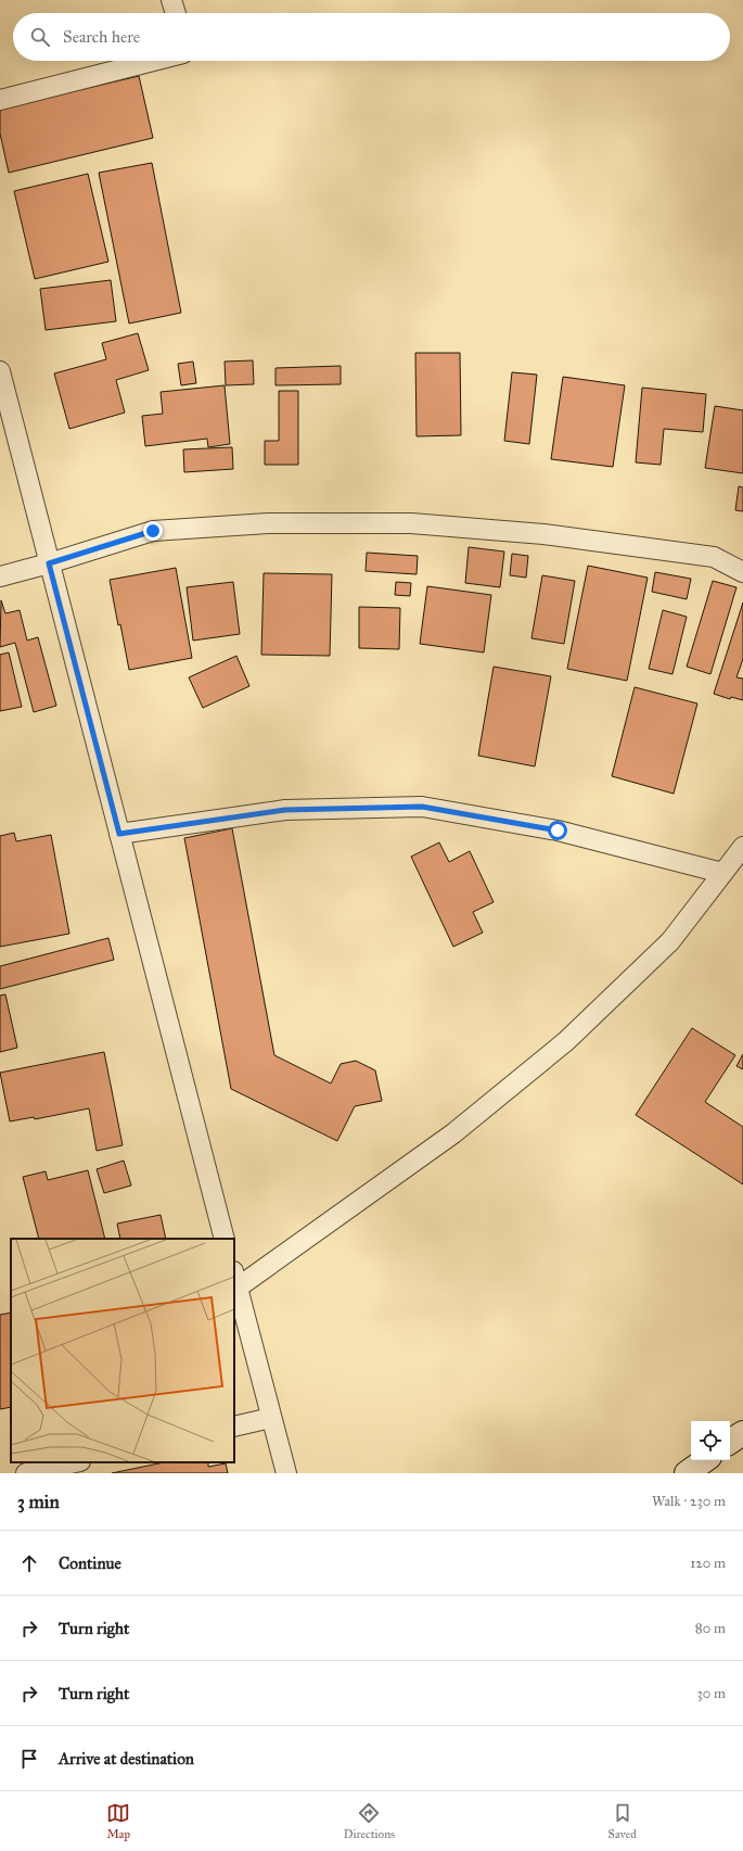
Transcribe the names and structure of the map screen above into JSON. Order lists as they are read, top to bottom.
{
  "page": {
    "search": "Search here",
    "heading": ["3 min", "Walk · 230 m"],
    "list": [
      ["Continue", "120 m"],
      ["Turn right", "80 m"],
      ["Turn right", "30 m"],
      "Arrive at destination"
    ],
    "nav": ["Map", "Directions", "Saved"]
  }
}
